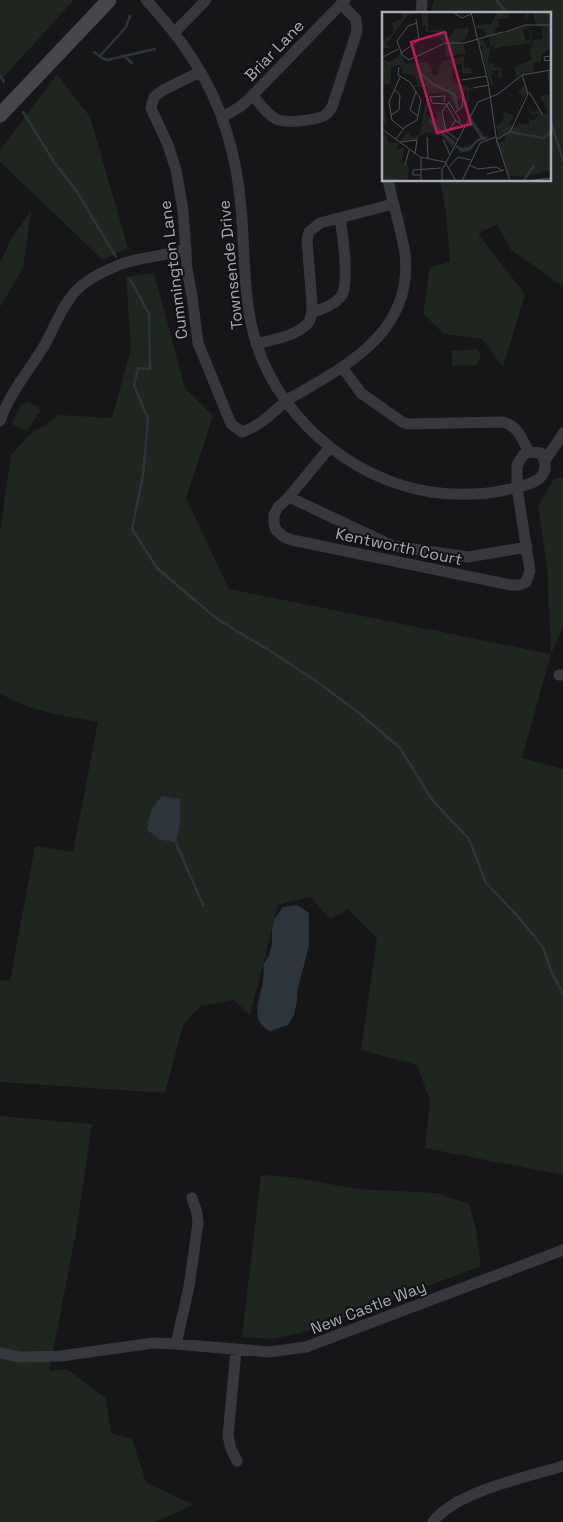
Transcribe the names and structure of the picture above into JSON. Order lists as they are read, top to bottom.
{
  "streets": {
    "street": [
      "Briar Lane",
      "Townsende Drive",
      "Cummington Lane",
      "Kentworth Court",
      "New Castle Way"
    ]
  },
  "crossings": [
    ["Briar Lane", "Townsende Drive"],
    ["Townsende Drive", "Cummington Lane"],
    ["Townsende Drive", "Kentworth Court"]
  ]
}
